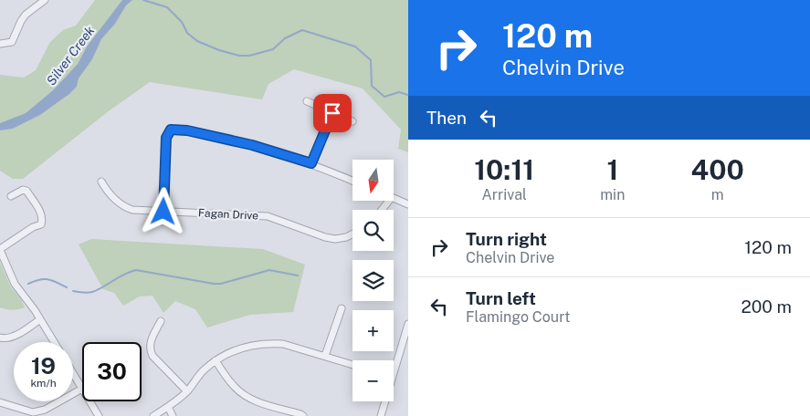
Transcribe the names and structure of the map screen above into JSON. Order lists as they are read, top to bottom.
{
  "streets": {
    "street": ["Fagan Drive"]
  },
  "water": ["Silver Creek"],
  "north": "bottom",
  "page": {
    "turn": ["120 m", "Chelvin Drive"],
    "then": "Then",
    "eta": [
      "10:11",
      "Arrival",
      "1",
      "min",
      "400",
      "m"
    ],
    "map_buttons": ["+", "−"],
    "list": [
      {
        "name": "Turn right",
        "note": "Chelvin Drive",
        "value": "120 m"
      },
      {
        "name": "Turn left",
        "note": "Flamingo Court",
        "value": "200 m"
      }
    ],
    "speed": "19 km/h",
    "limit": "30"
  }
}
